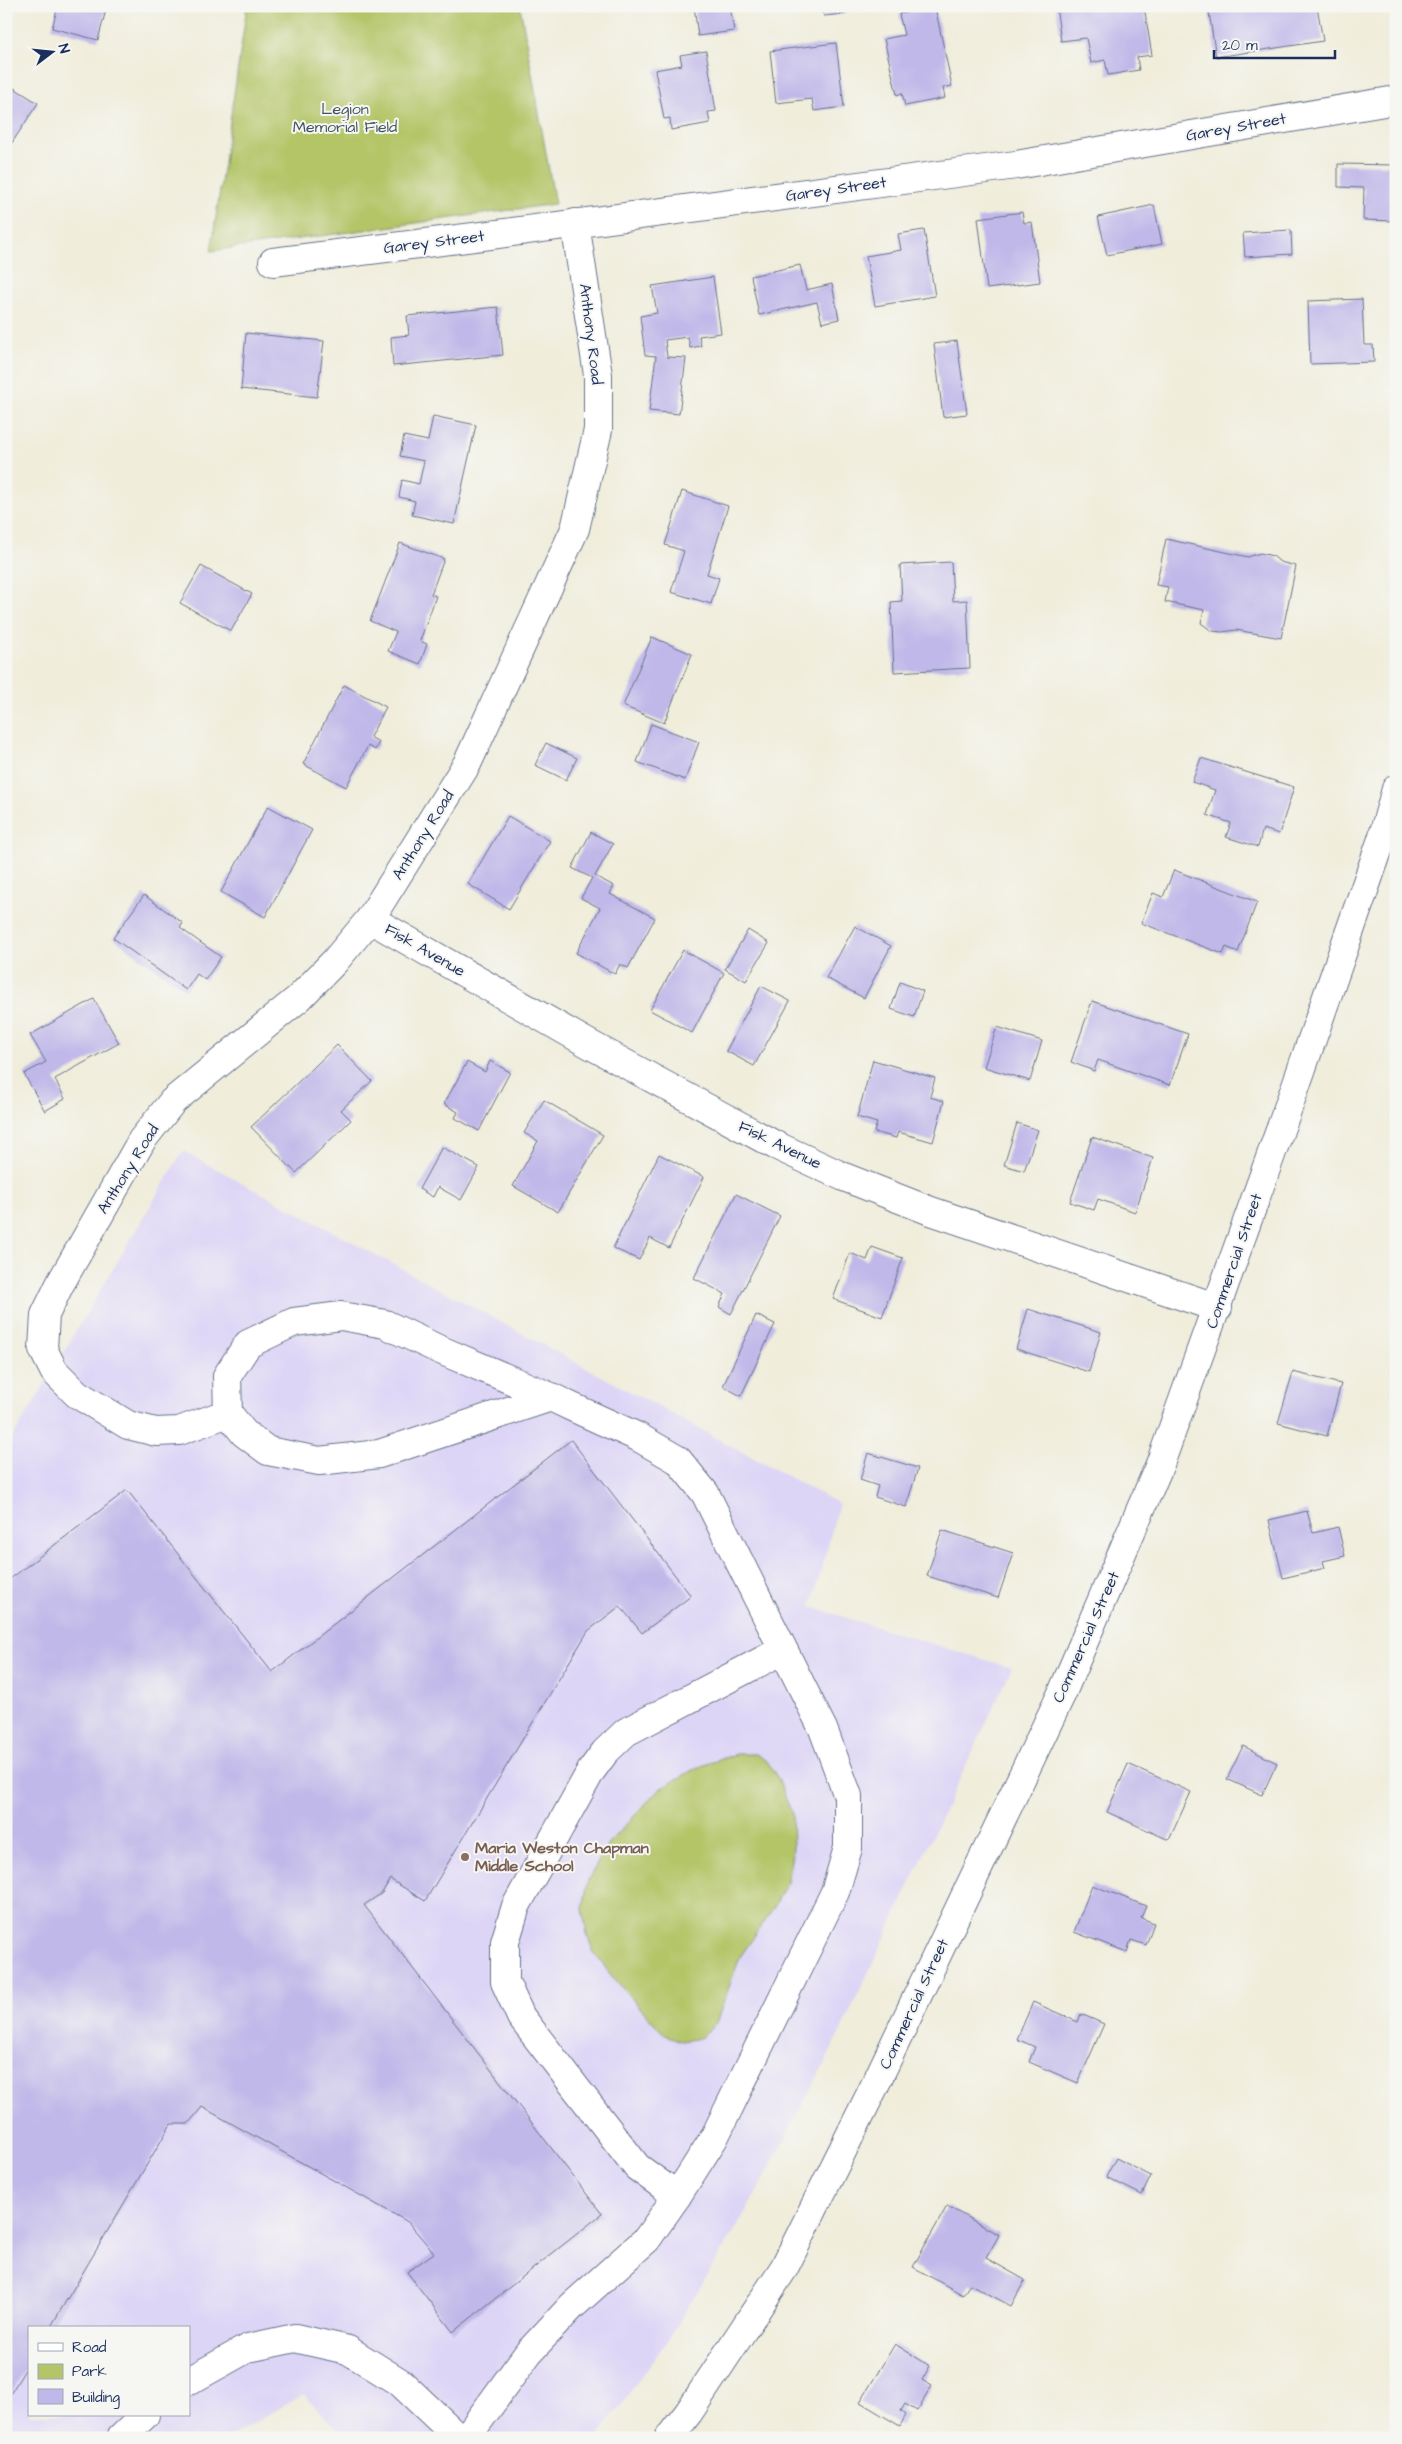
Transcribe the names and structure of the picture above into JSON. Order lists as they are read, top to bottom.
{
  "streets": {
    "street": [
      "Garey Street",
      "Anthony Road",
      "Fisk Avenue",
      "Commercial Street"
    ]
  },
  "crossings": [
    ["Garey Street", "Anthony Road"],
    ["Anthony Road", "Fisk Avenue"],
    ["Fisk Avenue", "Commercial Street"]
  ],
  "parks": ["Legion Memorial Field"],
  "places": ["Maria Weston Chapman Middle School"],
  "legend": ["Road", "Park", "Building"],
  "scale_bar": "20 m",
  "north": "right"
}
